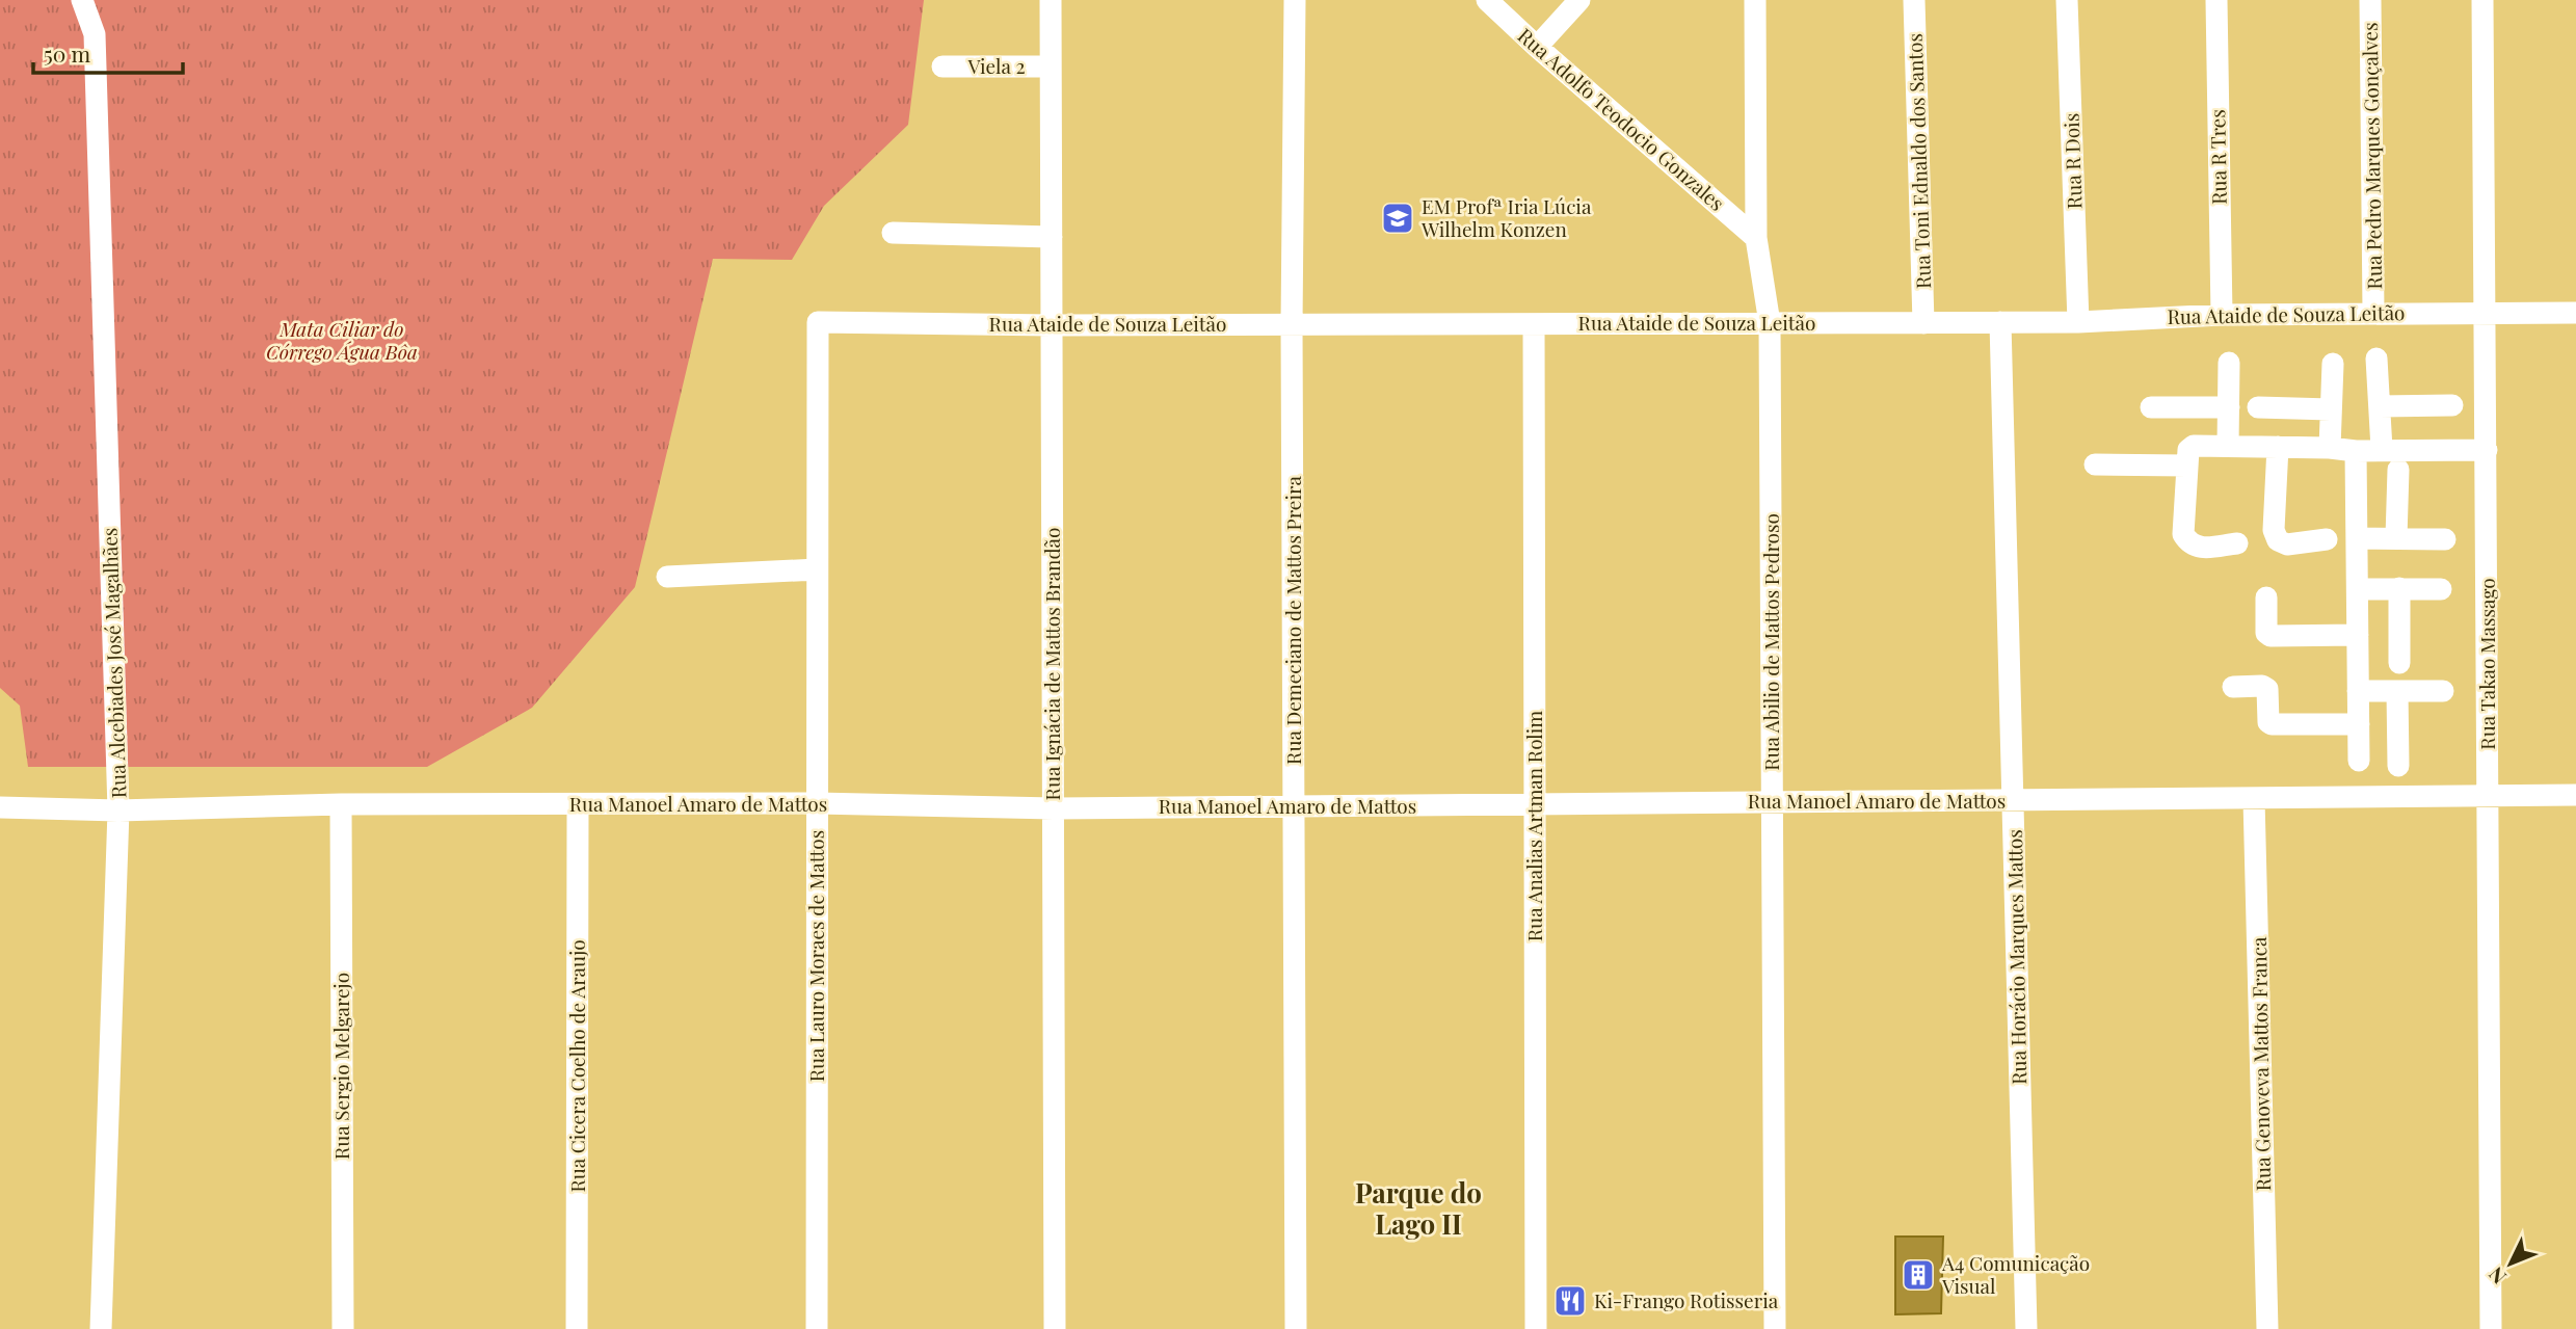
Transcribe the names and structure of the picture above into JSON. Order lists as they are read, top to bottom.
{
  "streets": {
    "street": [
      "Viela 2",
      "Rua Adolfo Teodocio Gonzales",
      "Rua Pedro Marques Gonçalves",
      "Rua R Tres",
      "Rua Toni Ednaldo dos Santos",
      "Rua R Dois",
      "Rua Ataide de Souza Leitão",
      "Rua Demeciano de Mattos Preira",
      "Rua Abilio de Mattos Pedroso",
      "Rua Alcebiades José Magalhães",
      "Rua Ignácia de Mattos Brandão",
      "Rua Takao Massago",
      "Rua Manoel Amaro de Mattos",
      "Rua Analias Artman Rolim",
      "Rua Lauro Moraes de Mattos",
      "Rua Horácio Marques Mattos",
      "Rua Genoveva Mattos Franca",
      "Rua Sergio Melgarejo",
      "Rua Cicera Coelho de Araujo"
    ]
  },
  "crossings": [
    ["Viela 2", "Rua Ignácia de Mattos Brandão"],
    ["Rua Adolfo Teodocio Gonzales", "Rua Abilio de Mattos Pedroso"],
    ["Rua Pedro Marques Gonçalves", "Rua Ataide de Souza Leitão"],
    ["Rua R Tres", "Rua Ataide de Souza Leitão"],
    ["Rua Toni Ednaldo dos Santos", "Rua Ataide de Souza Leitão"],
    ["Rua R Dois", "Rua Ataide de Souza Leitão"],
    ["Rua Ataide de Souza Leitão", "Rua Demeciano de Mattos Preira"],
    ["Rua Ataide de Souza Leitão", "Rua Abilio de Mattos Pedroso"],
    ["Rua Ataide de Souza Leitão", "Rua Ignácia de Mattos Brandão"],
    ["Rua Ataide de Souza Leitão", "Rua Takao Massago"],
    ["Rua Ataide de Souza Leitão", "Rua Analias Artman Rolim"],
    ["Rua Ataide de Souza Leitão", "Rua Lauro Moraes de Mattos"],
    ["Rua Ataide de Souza Leitão", "Rua Horácio Marques Mattos"],
    ["Rua Demeciano de Mattos Preira", "Rua Manoel Amaro de Mattos"],
    ["Rua Abilio de Mattos Pedroso", "Rua Manoel Amaro de Mattos"],
    ["Rua Alcebiades José Magalhães", "Rua Manoel Amaro de Mattos"],
    ["Rua Ignácia de Mattos Brandão", "Rua Manoel Amaro de Mattos"],
    ["Rua Takao Massago", "Rua Manoel Amaro de Mattos"],
    ["Rua Manoel Amaro de Mattos", "Rua Analias Artman Rolim"],
    ["Rua Manoel Amaro de Mattos", "Rua Lauro Moraes de Mattos"],
    ["Rua Manoel Amaro de Mattos", "Rua Horácio Marques Mattos"],
    ["Rua Manoel Amaro de Mattos", "Rua Genoveva Mattos Franca"],
    ["Rua Manoel Amaro de Mattos", "Rua Sergio Melgarejo"],
    ["Rua Manoel Amaro de Mattos", "Rua Cicera Coelho de Araujo"]
  ],
  "districts": ["Parque do Lago II"],
  "parks": ["Mata Ciliar do Córrego Água Bôa"],
  "places": {
    "school or university": ["EM Profª Iria Lúcia Wilhelm Konzen"],
    "building": ["A4 Comunicação Visual"],
    "restaurant": ["Ki-Frango Rotisseria"]
  },
  "scale_bar": "50 m",
  "north": "bottom left"
}
